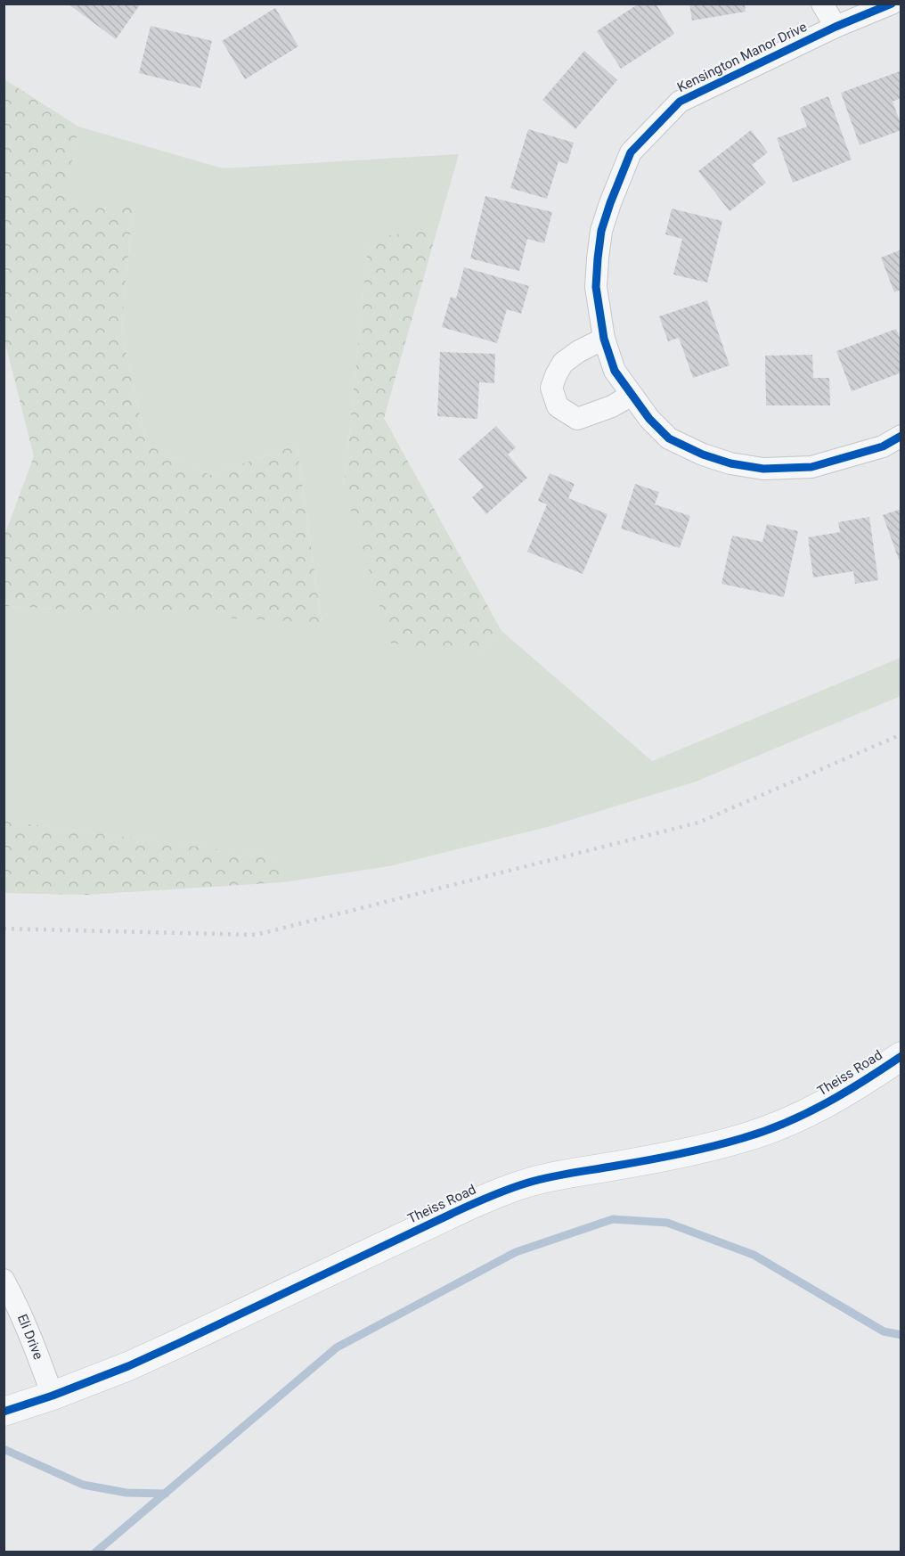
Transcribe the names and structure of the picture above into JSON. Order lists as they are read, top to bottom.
{
  "streets": {
    "street": ["Kensington Manor Drive", "Theiss Road", "Eli Drive"]
  },
  "crossings": [
    ["Theiss Road", "Eli Drive"]
  ]
}
